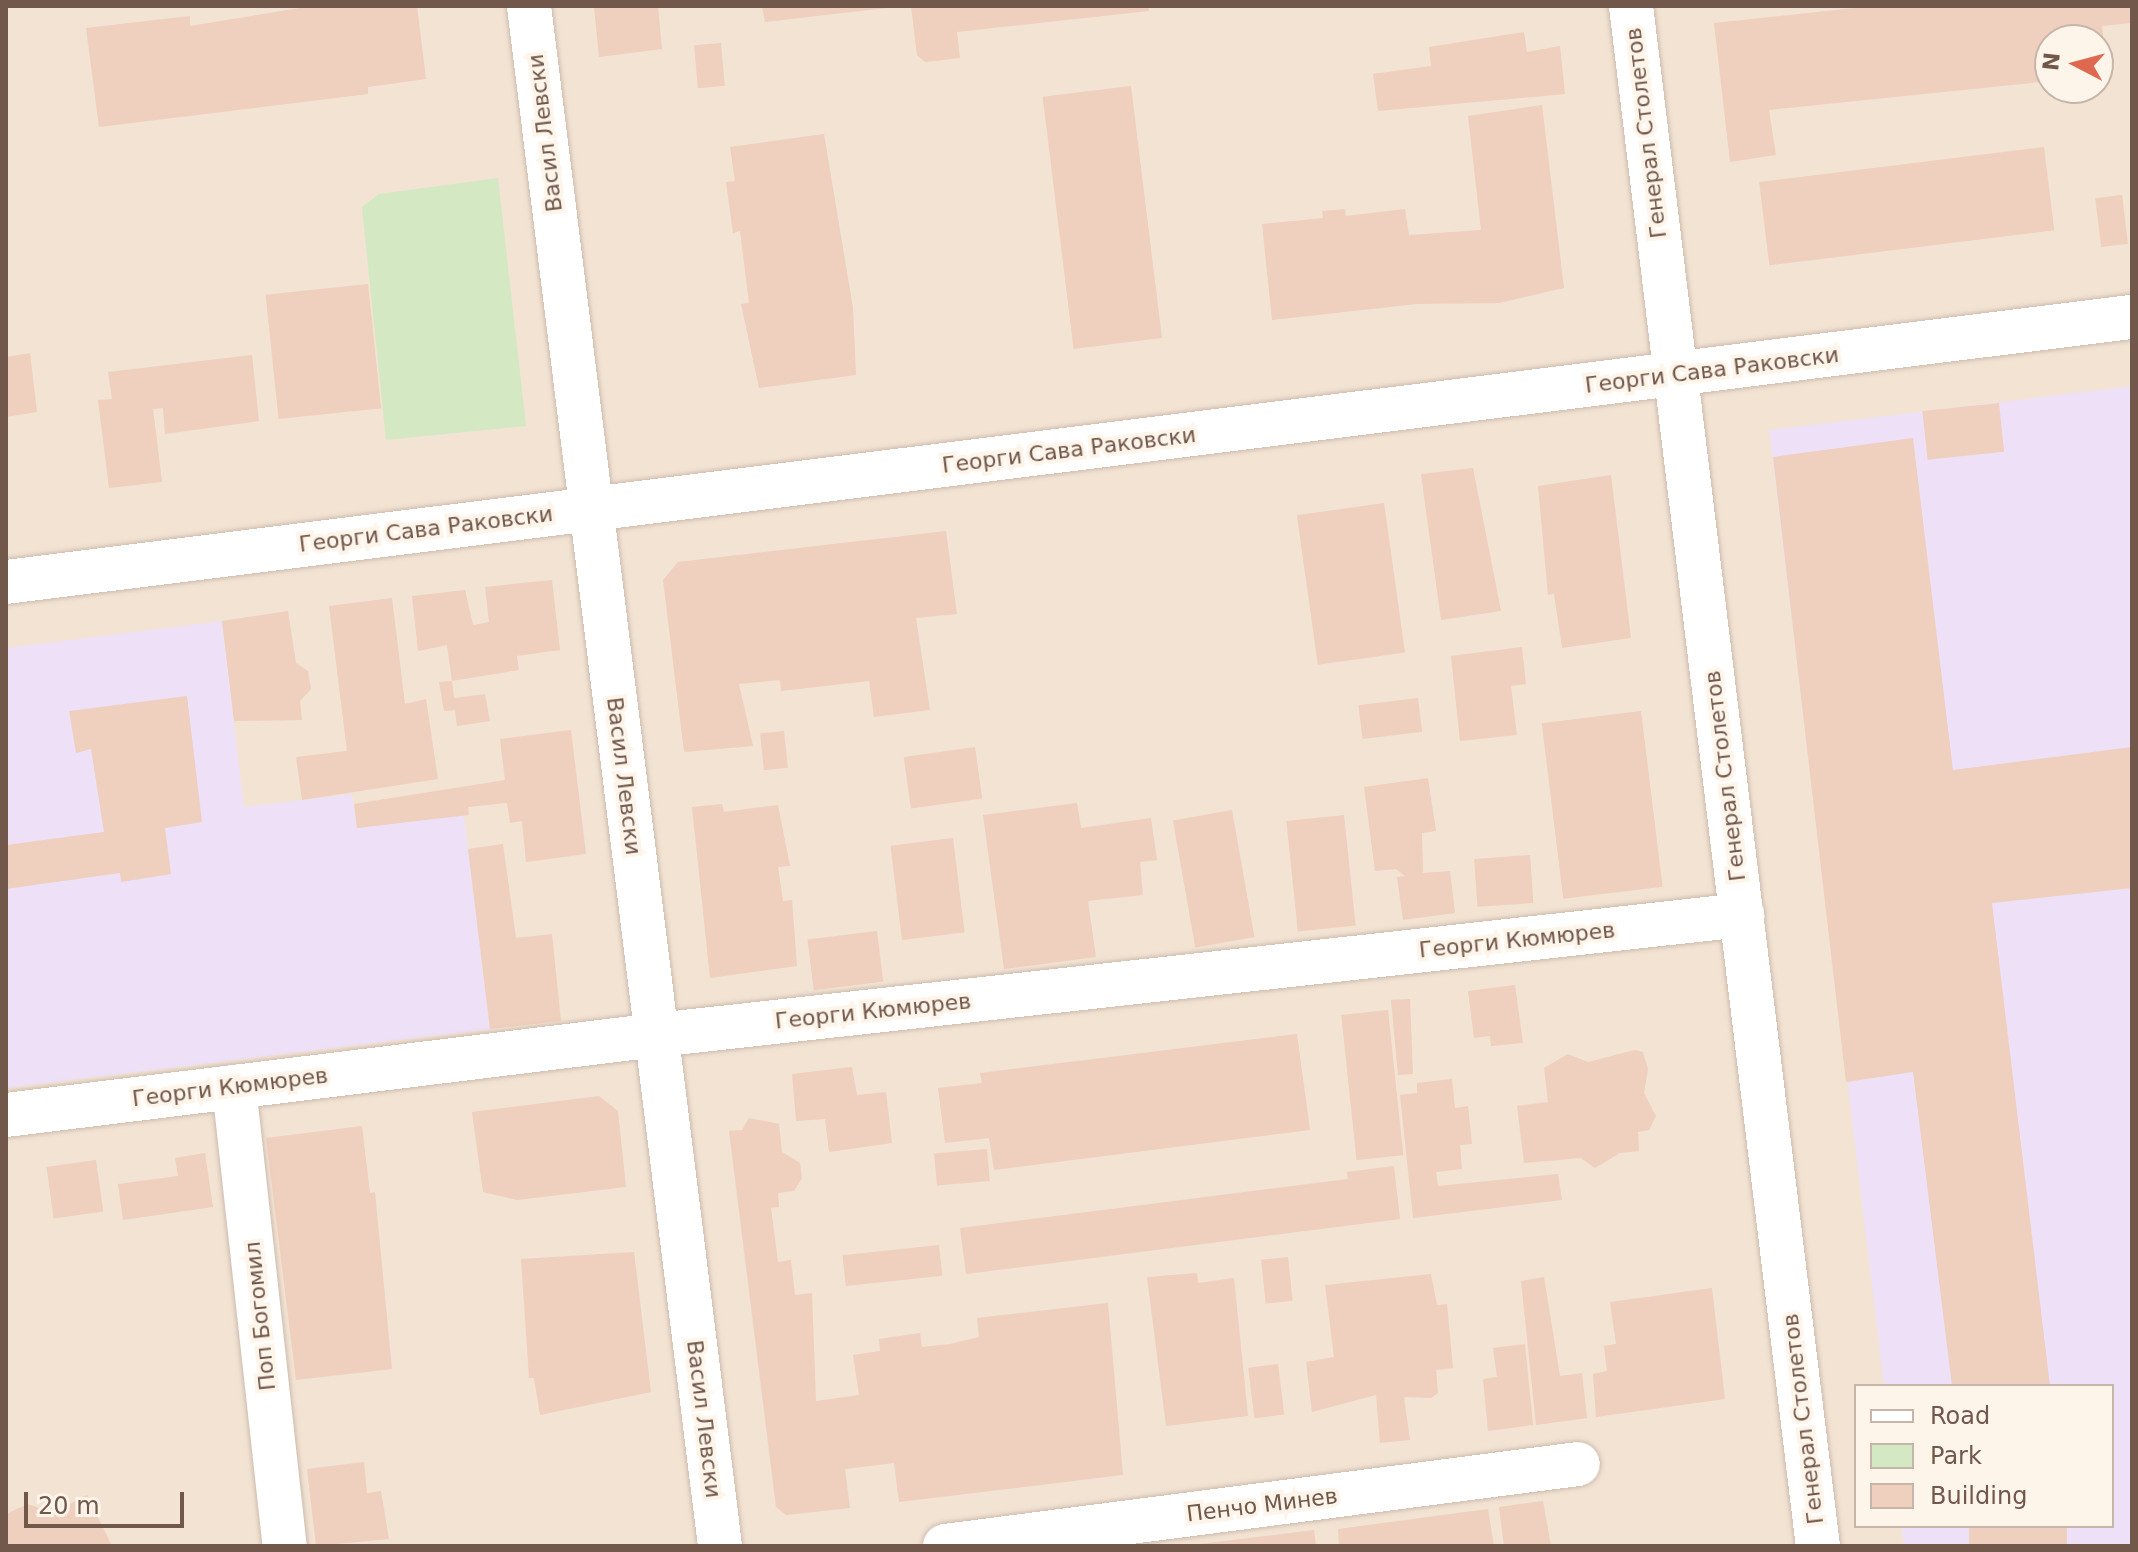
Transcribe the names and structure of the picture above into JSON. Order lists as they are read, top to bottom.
{
  "streets": {
    "street": [
      "Васил Левски",
      "Генерал Столетов",
      "Георги Сава Раковски",
      "Георги Кюмюрев",
      "Поп Богомил",
      "Пенчо Минев"
    ]
  },
  "crossings": [
    ["Васил Левски", "Георги Сава Раковски"],
    ["Васил Левски", "Георги Кюмюрев"],
    ["Генерал Столетов", "Георги Сава Раковски"],
    ["Генерал Столетов", "Георги Кюмюрев"],
    ["Георги Кюмюрев", "Поп Богомил"]
  ],
  "legend": ["Road", "Park", "Building"],
  "scale_bar": "20 m",
  "north": "left"
}
